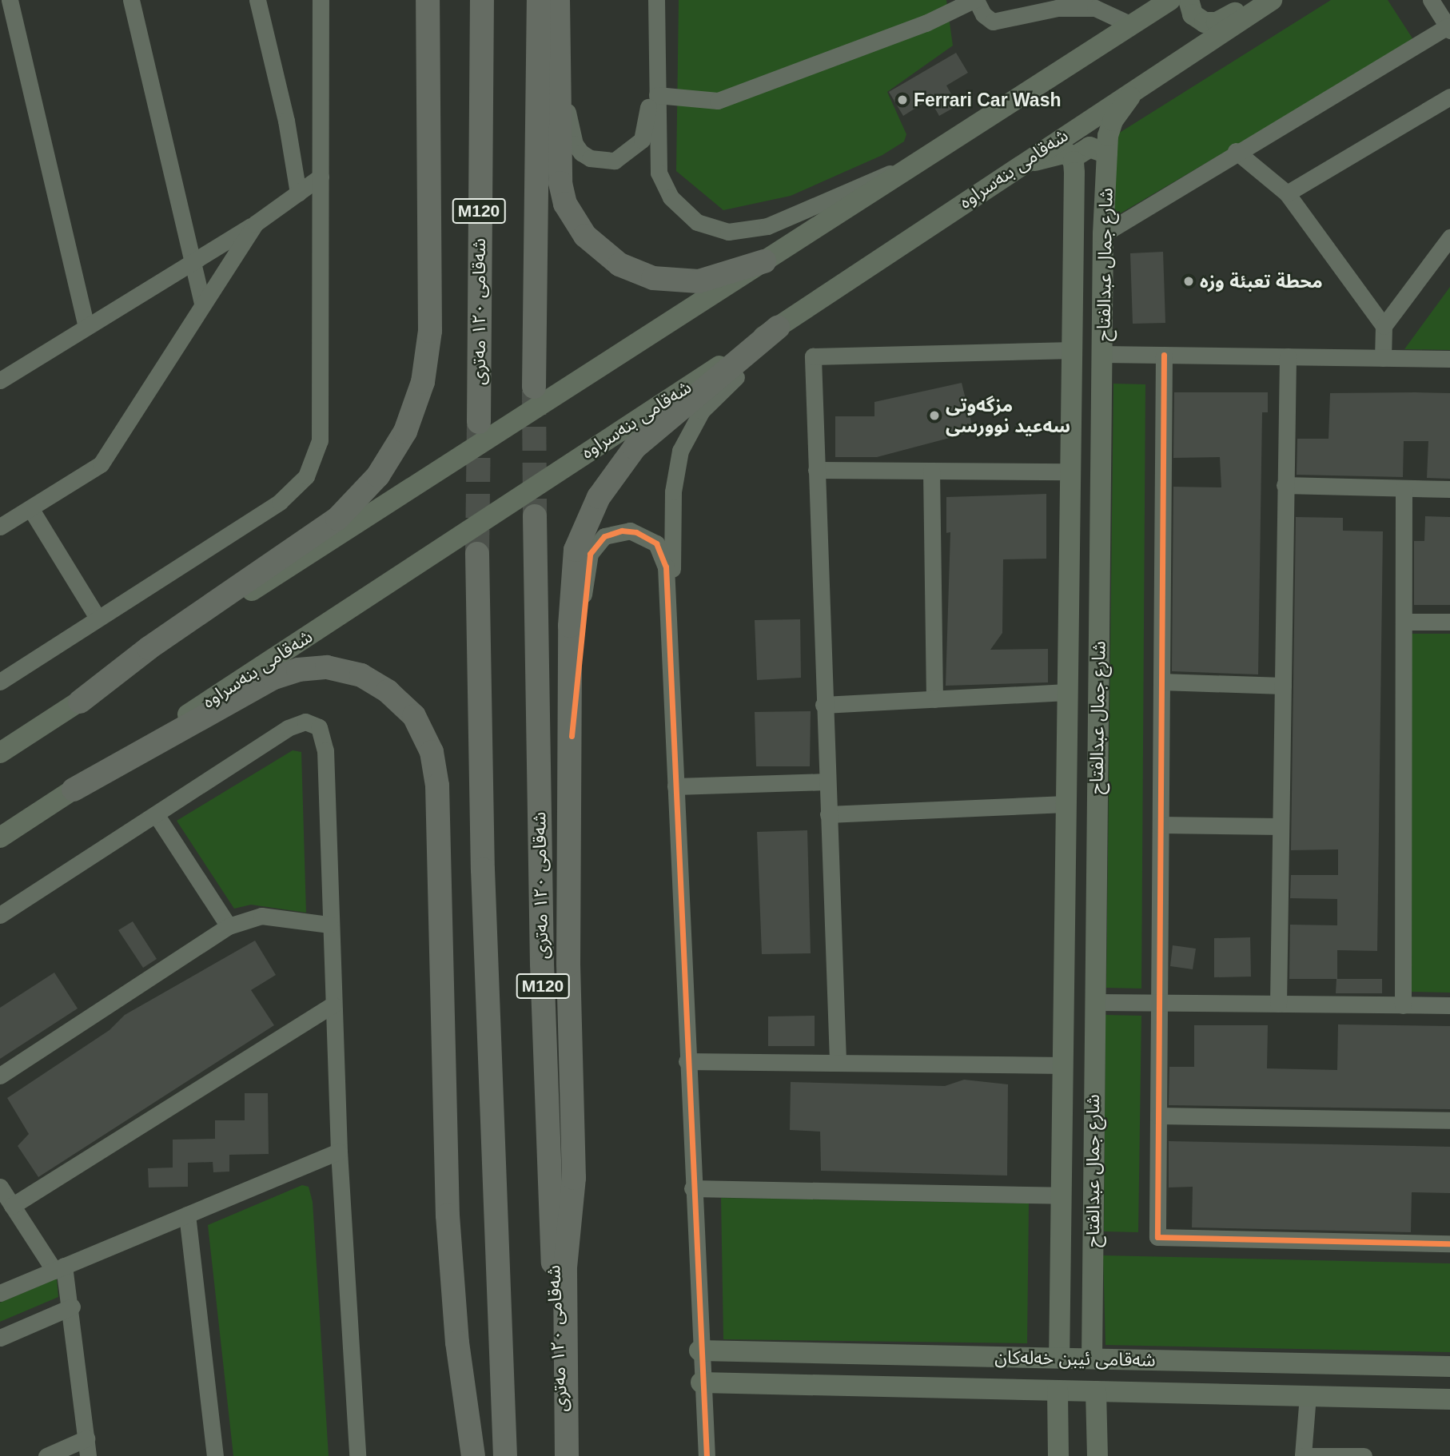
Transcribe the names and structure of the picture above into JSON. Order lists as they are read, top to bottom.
{
  "streets": {
    "highway": ["M120", "شەقامی ١٢٠ مەتری"],
    "main road": ["شەقامی بنەسراوە", "شارع جمال عبدالفتاح", "شەقامی ئیبن خەلەکان"]
  },
  "crossings": [
    ["شەقامی بنەسراوە", "شارع جمال عبدالفتاح"],
    ["شارع جمال عبدالفتاح", "شەقامی ئیبن خەلەکان"]
  ],
  "places": ["Ferrari Car Wash", "محطة تعبئة وزه", "مزگەوتی سەعید نوورسی"]
}
